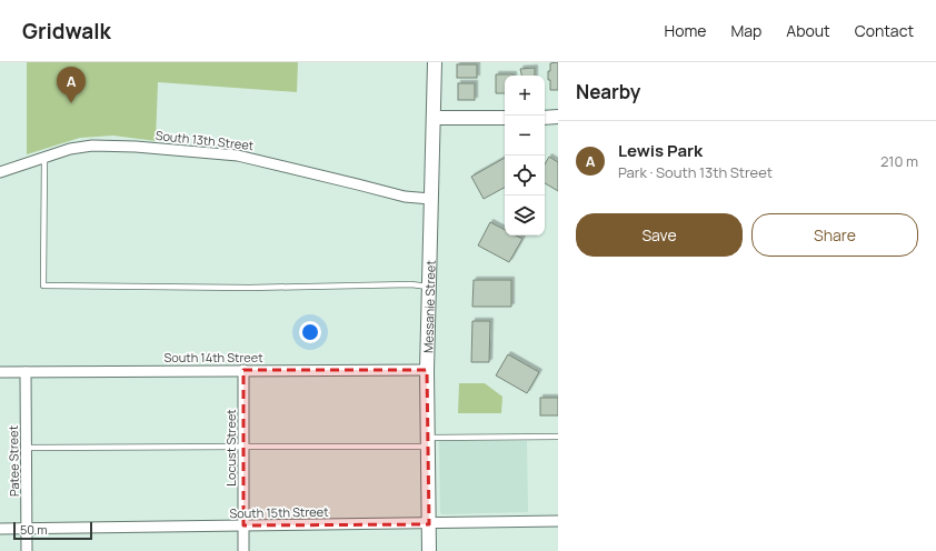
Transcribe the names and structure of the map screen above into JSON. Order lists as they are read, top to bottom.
{
  "streets": {
    "street": [
      "South 13th Street",
      "Messanie Street",
      "South 14th Street",
      "Locust Street",
      "Patee Street",
      "South 15th Street"
    ]
  },
  "crossings": [
    ["South 13th Street", "Messanie Street"],
    ["Messanie Street", "South 14th Street"],
    ["Messanie Street", "South 15th Street"],
    ["South 14th Street", "Locust Street"],
    ["South 14th Street", "Patee Street"],
    ["Locust Street", "South 15th Street"],
    ["Patee Street", "South 15th Street"]
  ],
  "scale_bar": "50 m",
  "page": {
    "header": "Gridwalk",
    "nav": [
      "Home",
      "Map",
      "About",
      "Contact"
    ],
    "heading": "Nearby",
    "pins": "A",
    "map_buttons": ["+", "−"],
    "list": [
      {
        "mark": "A",
        "name": "Lewis Park",
        "note": "Park · South 13th Street",
        "value": "210 m"
      }
    ],
    "buttons": ["Save", "Share"],
    "scale": "50 m"
  }
}
